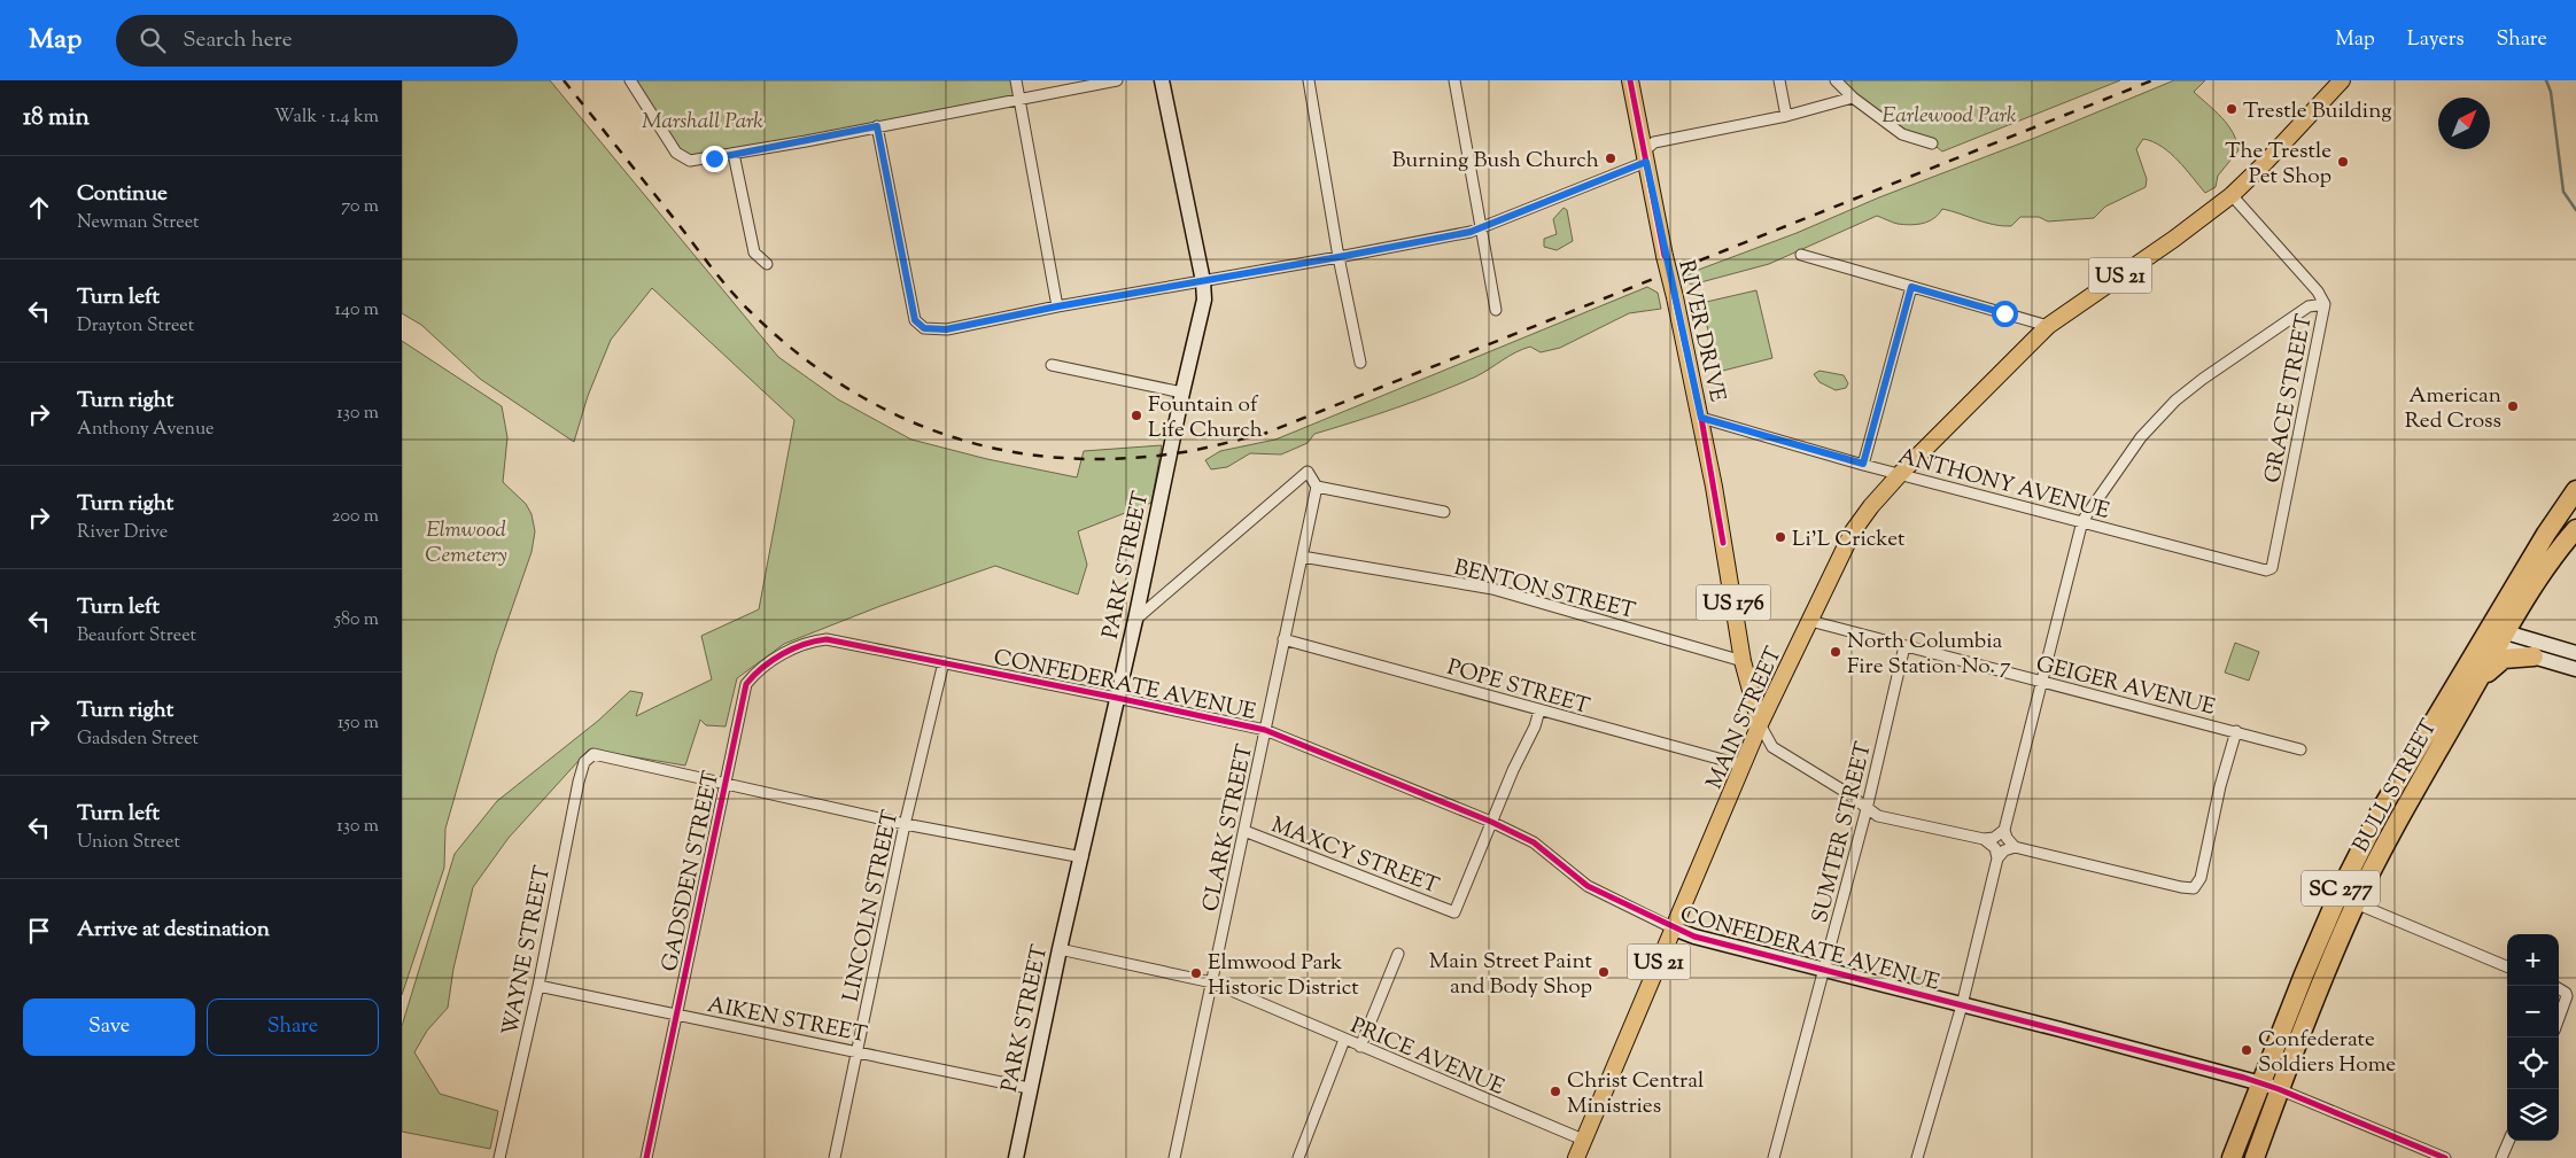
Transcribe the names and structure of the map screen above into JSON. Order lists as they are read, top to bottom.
{
  "streets": {
    "highway": ["BULL STREET", "SC 277"],
    "main road": [
      "US 21",
      "RIVER DRIVE",
      "US 176",
      "MAIN STREET"
    ],
    "street": [
      "GRACE STREET",
      "ANTHONY AVENUE",
      "PARK STREET",
      "BENTON STREET",
      "CONFEDERATE AVENUE",
      "GEIGER AVENUE",
      "POPE STREET",
      "CLARK STREET",
      "SUMTER STREET",
      "MAXCY STREET",
      "GADSDEN STREET",
      "LINCOLN STREET",
      "WAYNE STREET",
      "AIKEN STREET",
      "PRICE AVENUE"
    ]
  },
  "crossings": [
    ["RIVER DRIVE", "ANTHONY AVENUE"],
    ["RIVER DRIVE", "BENTON STREET"],
    ["RIVER DRIVE", "MAIN STREET"],
    ["GRACE STREET", "ANTHONY AVENUE"],
    ["GRACE STREET", "MAIN STREET"],
    ["ANTHONY AVENUE", "MAIN STREET"],
    ["PARK STREET", "CONFEDERATE AVENUE"],
    ["PARK STREET", "AIKEN STREET"],
    ["PARK STREET", "PRICE AVENUE"],
    ["BENTON STREET", "CLARK STREET"],
    ["CONFEDERATE AVENUE", "MAIN STREET"],
    ["CONFEDERATE AVENUE", "BULL STREET"],
    ["CONFEDERATE AVENUE", "CLARK STREET"],
    ["CONFEDERATE AVENUE", "SUMTER STREET"],
    ["CONFEDERATE AVENUE", "MAXCY STREET"],
    ["CONFEDERATE AVENUE", "GADSDEN STREET"],
    ["CONFEDERATE AVENUE", "LINCOLN STREET"],
    ["GEIGER AVENUE", "MAIN STREET"],
    ["GEIGER AVENUE", "SUMTER STREET"],
    ["POPE STREET", "MAIN STREET"],
    ["POPE STREET", "CLARK STREET"],
    ["MAIN STREET", "PRICE AVENUE"],
    ["BULL STREET", "SC 277"],
    ["CLARK STREET", "MAXCY STREET"],
    ["CLARK STREET", "PRICE AVENUE"],
    ["GADSDEN STREET", "WAYNE STREET"],
    ["GADSDEN STREET", "AIKEN STREET"],
    ["LINCOLN STREET", "AIKEN STREET"],
    ["WAYNE STREET", "AIKEN STREET"]
  ],
  "parks": ["Earlewood Park", "Marshall Park", "Elmwood Cemetery"],
  "places": [
    "Trestle Building",
    "Burning Bush Church",
    "The Trestle Pet Shop",
    "American Red Cross",
    "Fountain of Life Church",
    "Li'L Cricket",
    "North Columbia Fire Station No. 7",
    "Main Street Paint and Body Shop",
    "Elmwood Park Historic District",
    "Confederate Soldiers Home",
    "Christ Central Ministries"
  ],
  "north": "top right",
  "page": {
    "header": "Map",
    "search": "Search here",
    "nav": ["Map", "Layers", "Share"],
    "heading": ["18 min", "Walk · 1.4 km"],
    "list": [
      ["Continue", "Newman Street", "70 m"],
      ["Turn left", "Drayton Street", "140 m"],
      ["Turn right", "Anthony Avenue", "130 m"],
      ["Turn right", "River Drive", "200 m"],
      ["Turn left", "Beaufort Street", "580 m"],
      ["Turn right", "Gadsden Street", "150 m"],
      ["Turn left", "Union Street", "130 m"],
      "Arrive at destination"
    ],
    "map_buttons": ["+", "−"],
    "buttons": ["Save", "Share"]
  }
}
